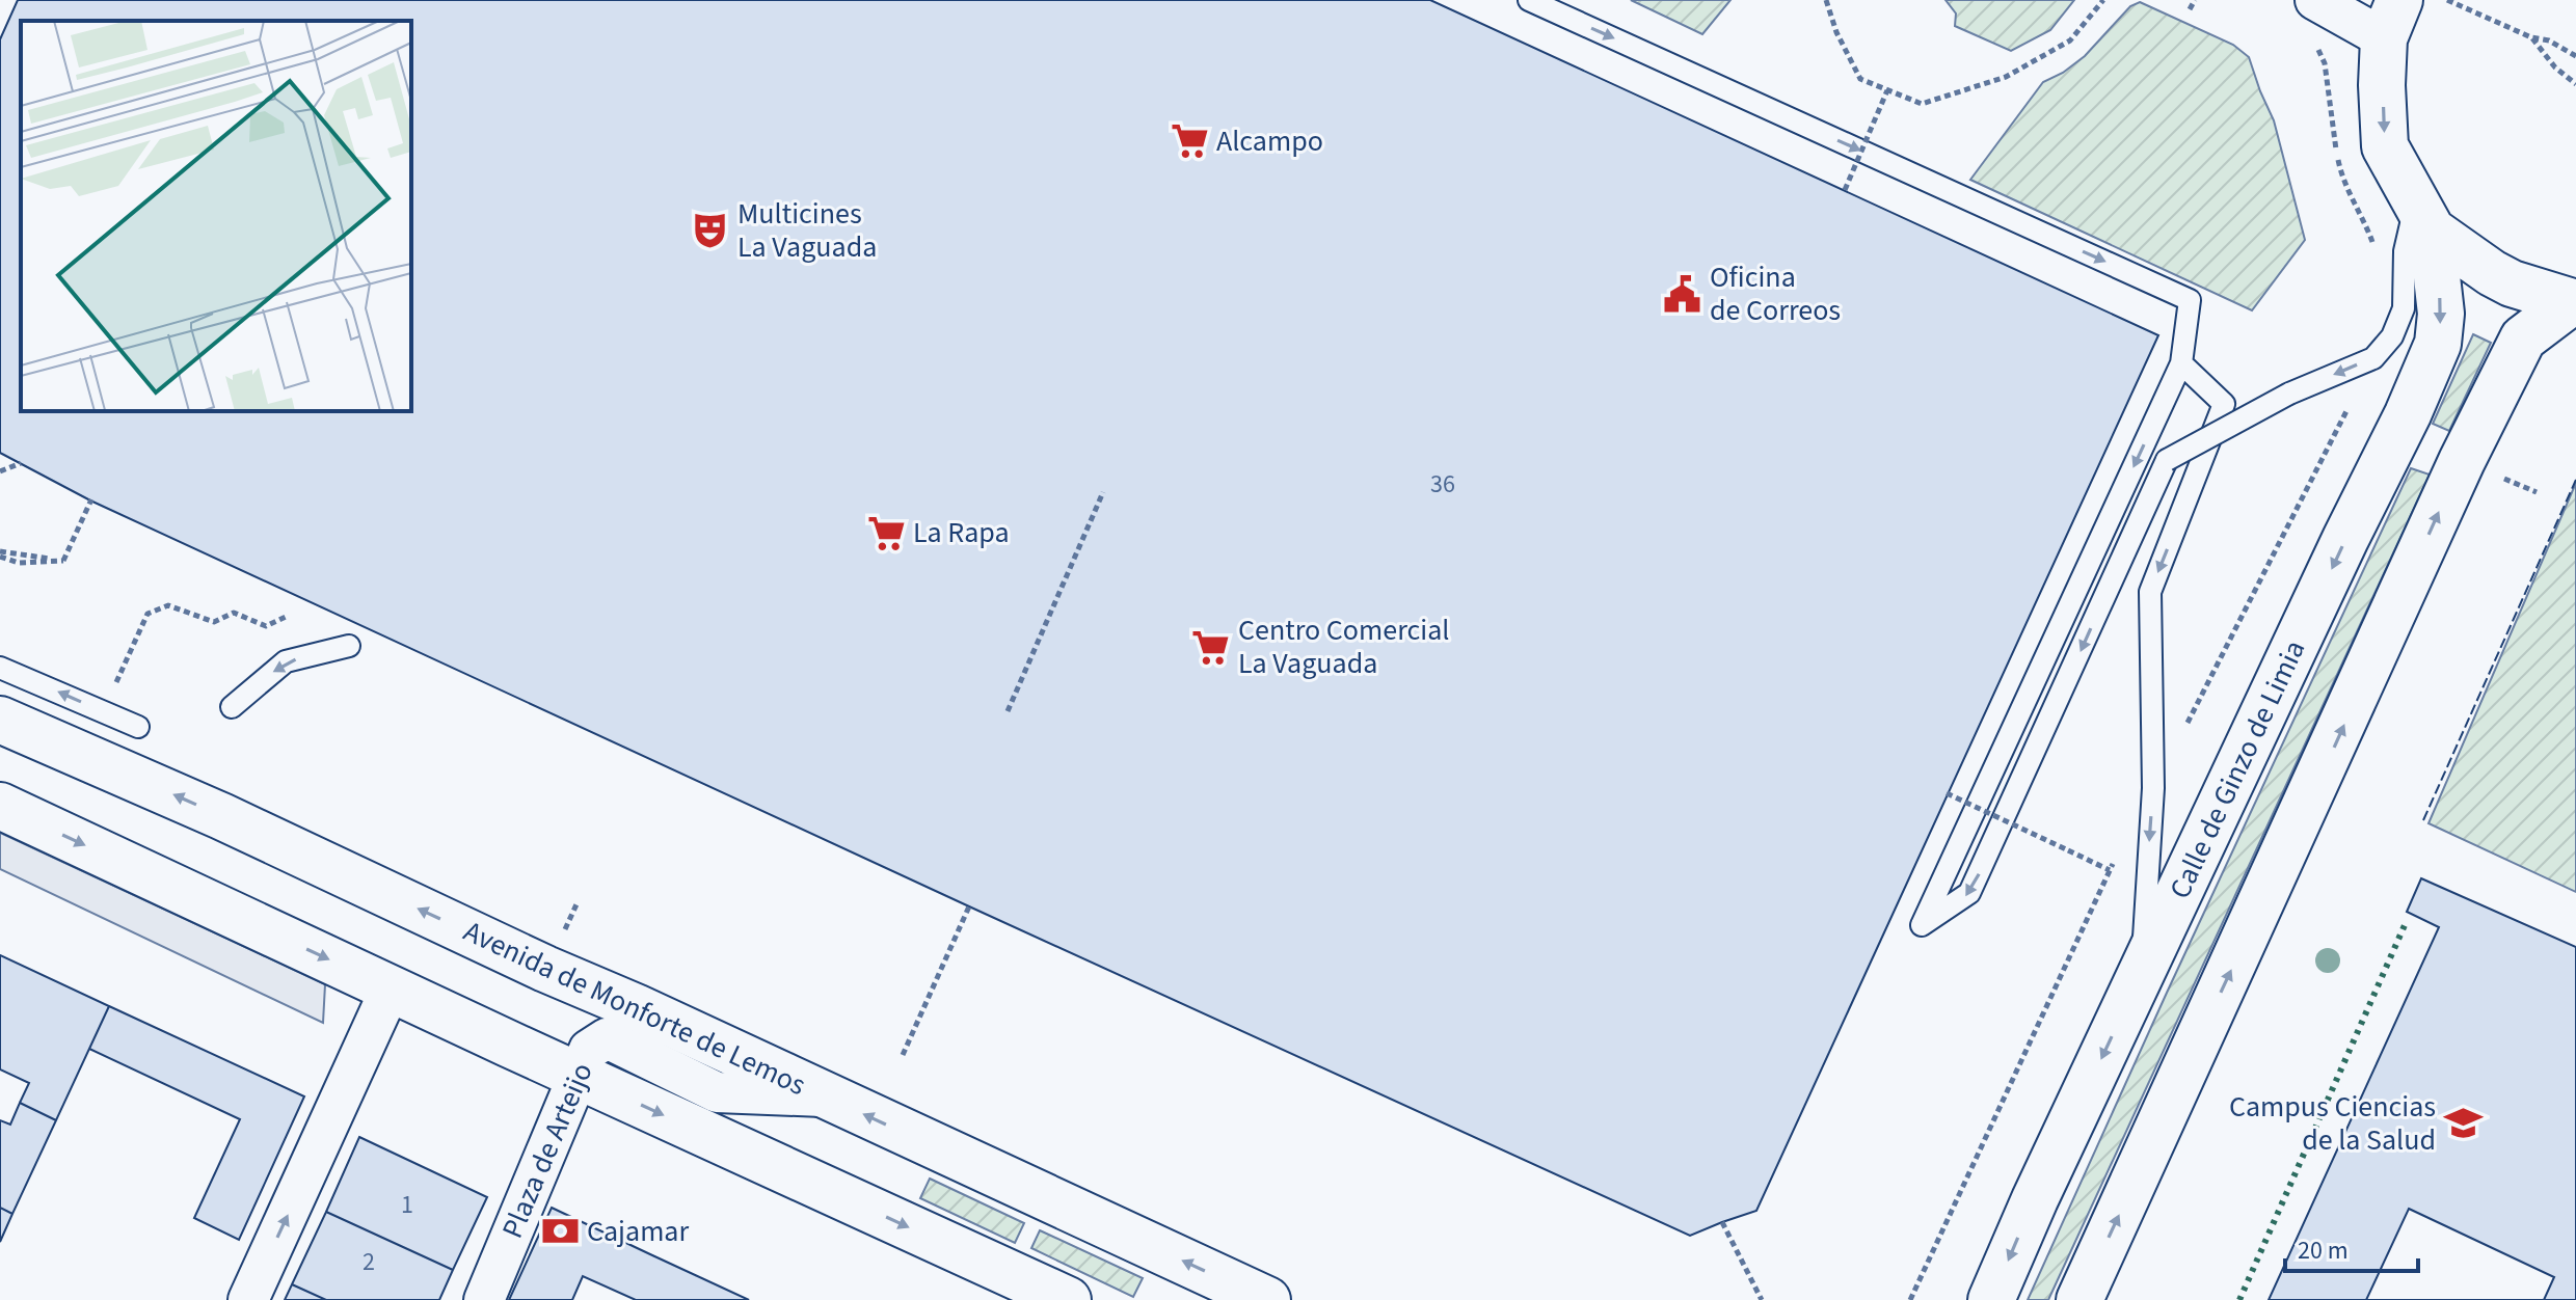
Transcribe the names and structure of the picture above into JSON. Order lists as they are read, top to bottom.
{
  "streets": {
    "main road": ["Calle de Ginzo de Limia", "Avenida de Monforte de Lemos"],
    "street": ["Plaza de Arteijo"]
  },
  "crossings": [
    ["Avenida de Monforte de Lemos", "Plaza de Arteijo"]
  ],
  "places": {
    "supermarket": ["Alcampo", "La Rapa", "Centro Comercial La Vaguada"],
    "theatre": ["Multicines La Vaguada"],
    "public building": ["Oficina de Correos"],
    "school or university": ["Campus Ciencias de la Salud"],
    "bank": ["Cajamar"]
  },
  "house_numbers": ["36", "1", "2"],
  "scale_bar": "20 m"
}
